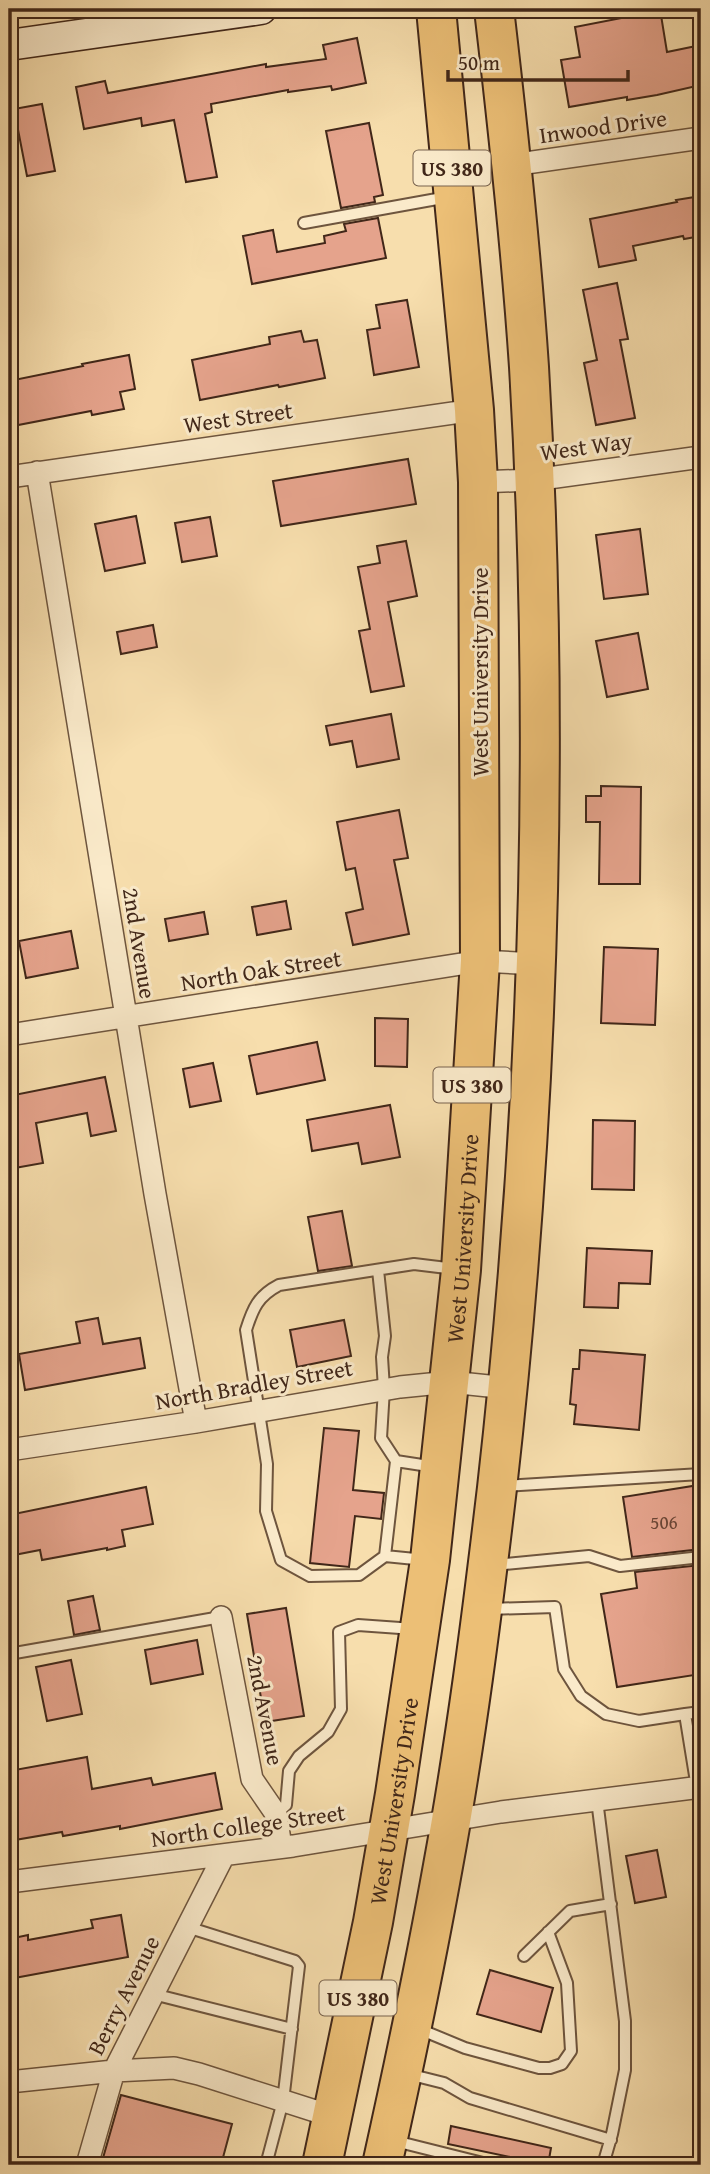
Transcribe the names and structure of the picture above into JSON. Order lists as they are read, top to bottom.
{
  "streets": {
    "highway": ["US 380", "West University Drive"],
    "street": [
      "Inwood Drive",
      "West Street",
      "West Way",
      "2nd Avenue",
      "North Oak Street",
      "North Bradley Street",
      "North College Street",
      "Berry Avenue"
    ]
  },
  "crossings": [
    ["Inwood Drive", "US 380"],
    ["US 380", "West Way"],
    ["US 380", "North Oak Street"],
    ["US 380", "North Bradley Street"],
    ["US 380", "North College Street"],
    ["West Street", "West University Drive"],
    ["West Street", "2nd Avenue"],
    ["West Way", "West University Drive"],
    ["West University Drive", "North Oak Street"],
    ["West University Drive", "North Bradley Street"],
    ["West University Drive", "North College Street"],
    ["2nd Avenue", "North Oak Street"],
    ["2nd Avenue", "North Bradley Street"],
    ["2nd Avenue", "North College Street"],
    ["North College Street", "Berry Avenue"]
  ],
  "house_numbers": ["506"],
  "scale_bar": "50 m"
}
